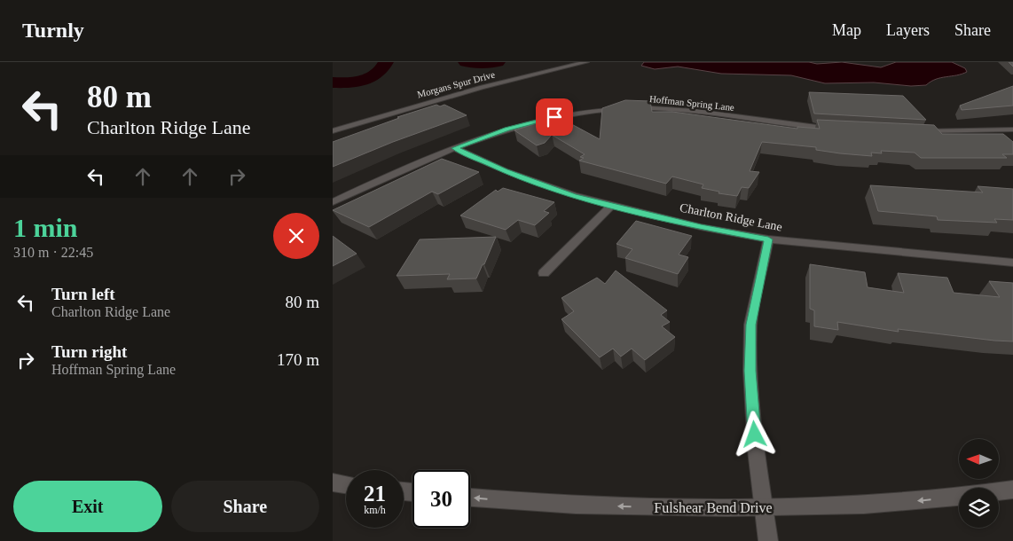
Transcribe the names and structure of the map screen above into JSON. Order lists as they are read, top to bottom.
{
  "streets": {
    "street": [
      "Morgans Spur Drive",
      "Hoffman Spring Lane",
      "Charlton Ridge Lane",
      "Fulshear Bend Drive"
    ]
  },
  "crossings": [
    ["Hoffman Spring Lane", "Charlton Ridge Lane"]
  ],
  "one_way": ["Fulshear Bend Drive"],
  "north": "left",
  "page": {
    "header": "Turnly",
    "nav": ["Map", "Layers", "Share"],
    "turn": ["80 m", "Charlton Ridge Lane"],
    "heading": ["1 min", "310 m · 22:45"],
    "list": [
      {
        "name": "Turn left",
        "note": "Charlton Ridge Lane",
        "value": "80 m"
      },
      {
        "name": "Turn right",
        "note": "Hoffman Spring Lane",
        "value": "170 m"
      }
    ],
    "speed": "21 km/h",
    "limit": "30",
    "buttons": ["Exit", "Share"]
  }
}
